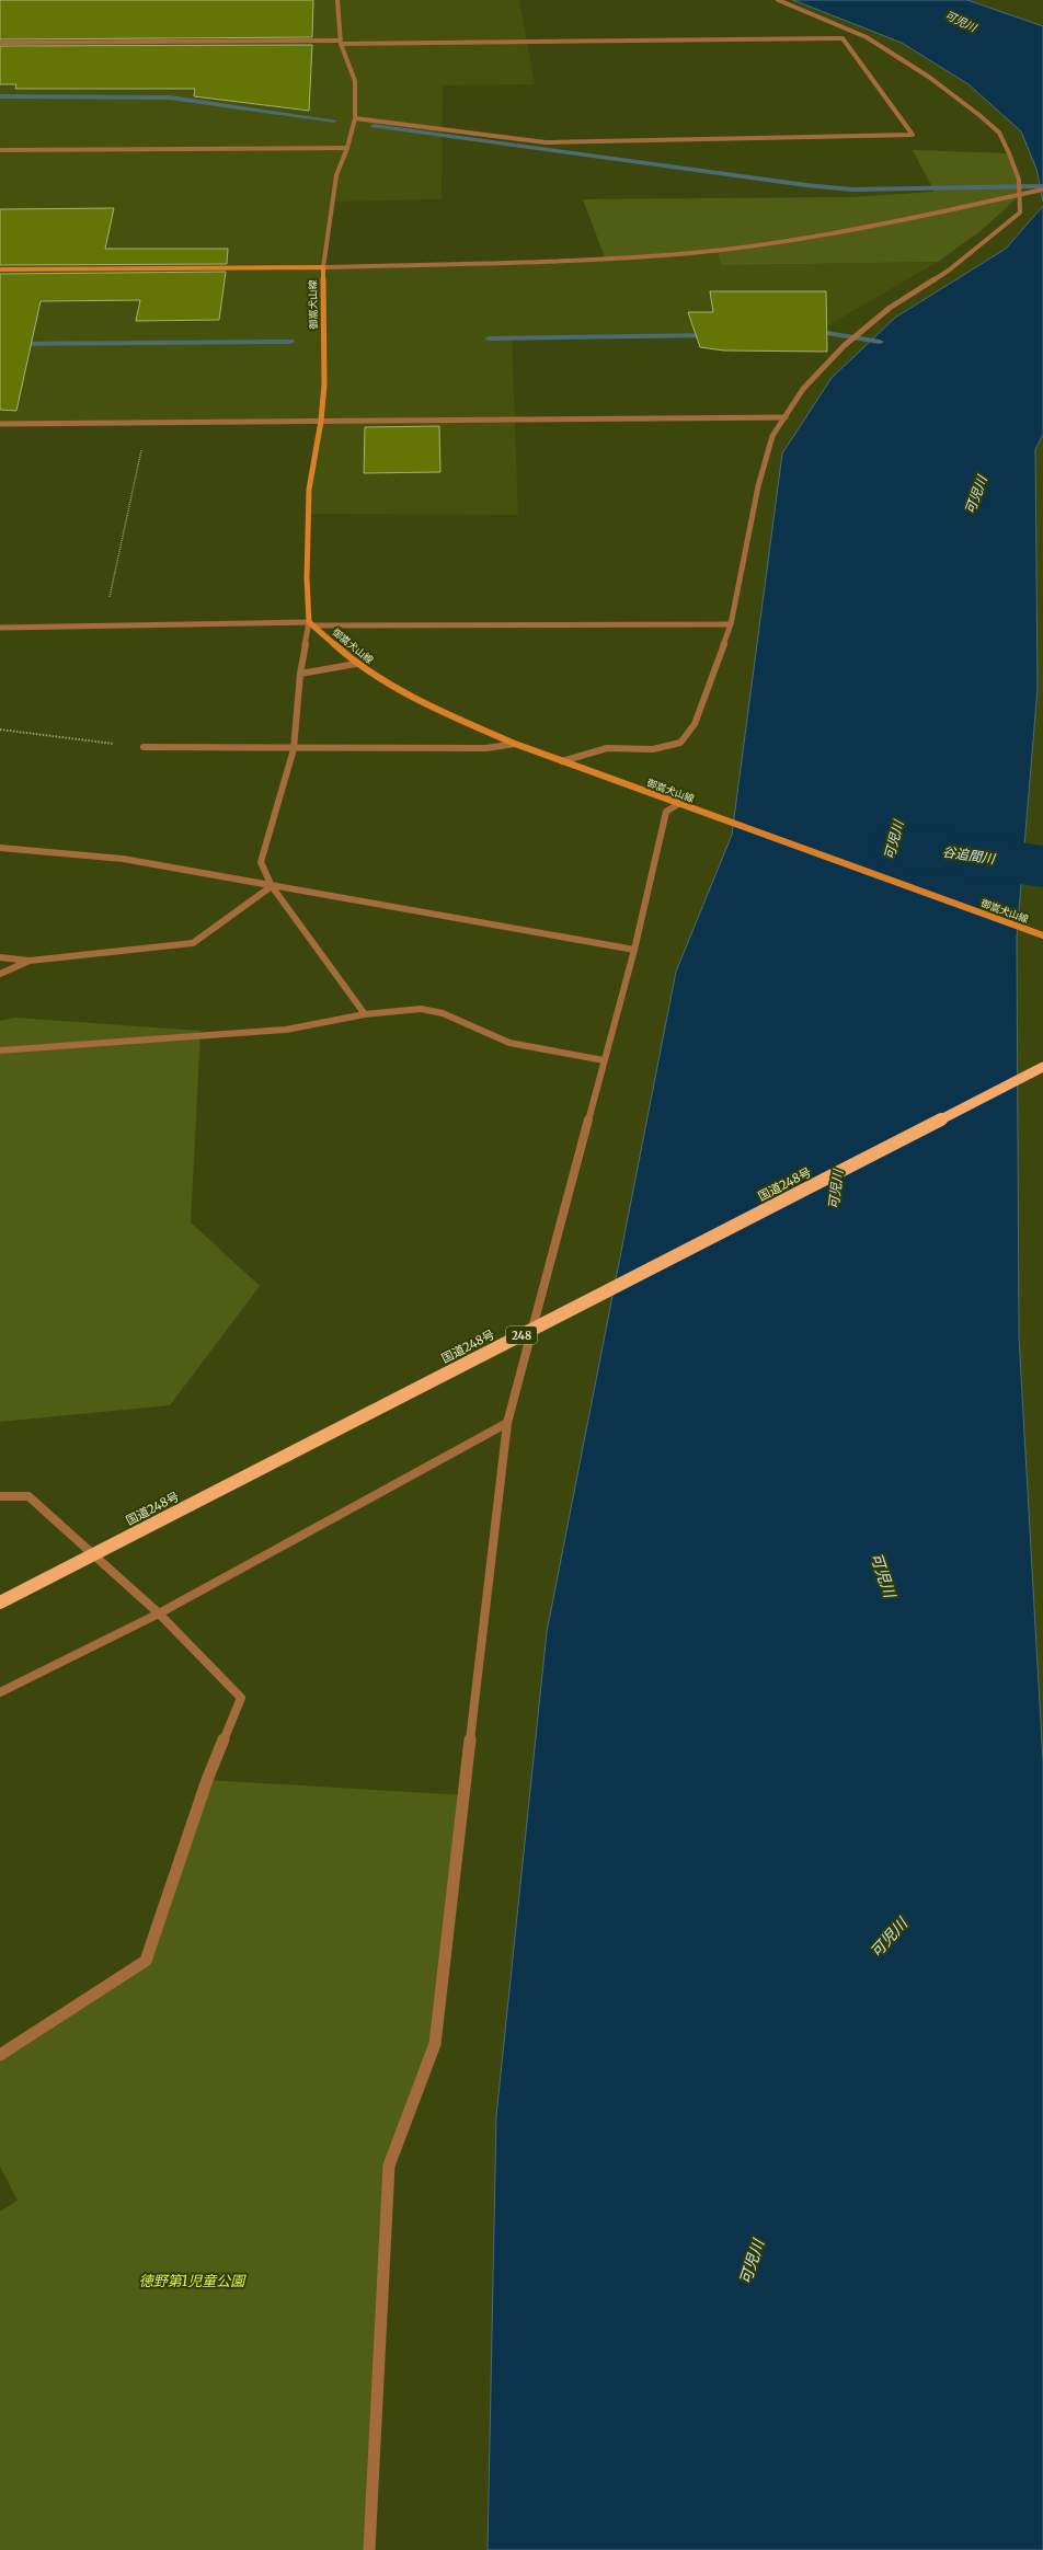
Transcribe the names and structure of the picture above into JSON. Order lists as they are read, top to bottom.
{
  "streets": {
    "highway": ["国道248号", "248"],
    "main road": ["御嵩犬山線"]
  },
  "water": ["可児川", "谷追間川"],
  "parks": ["徳野第1児童公園"]
}
